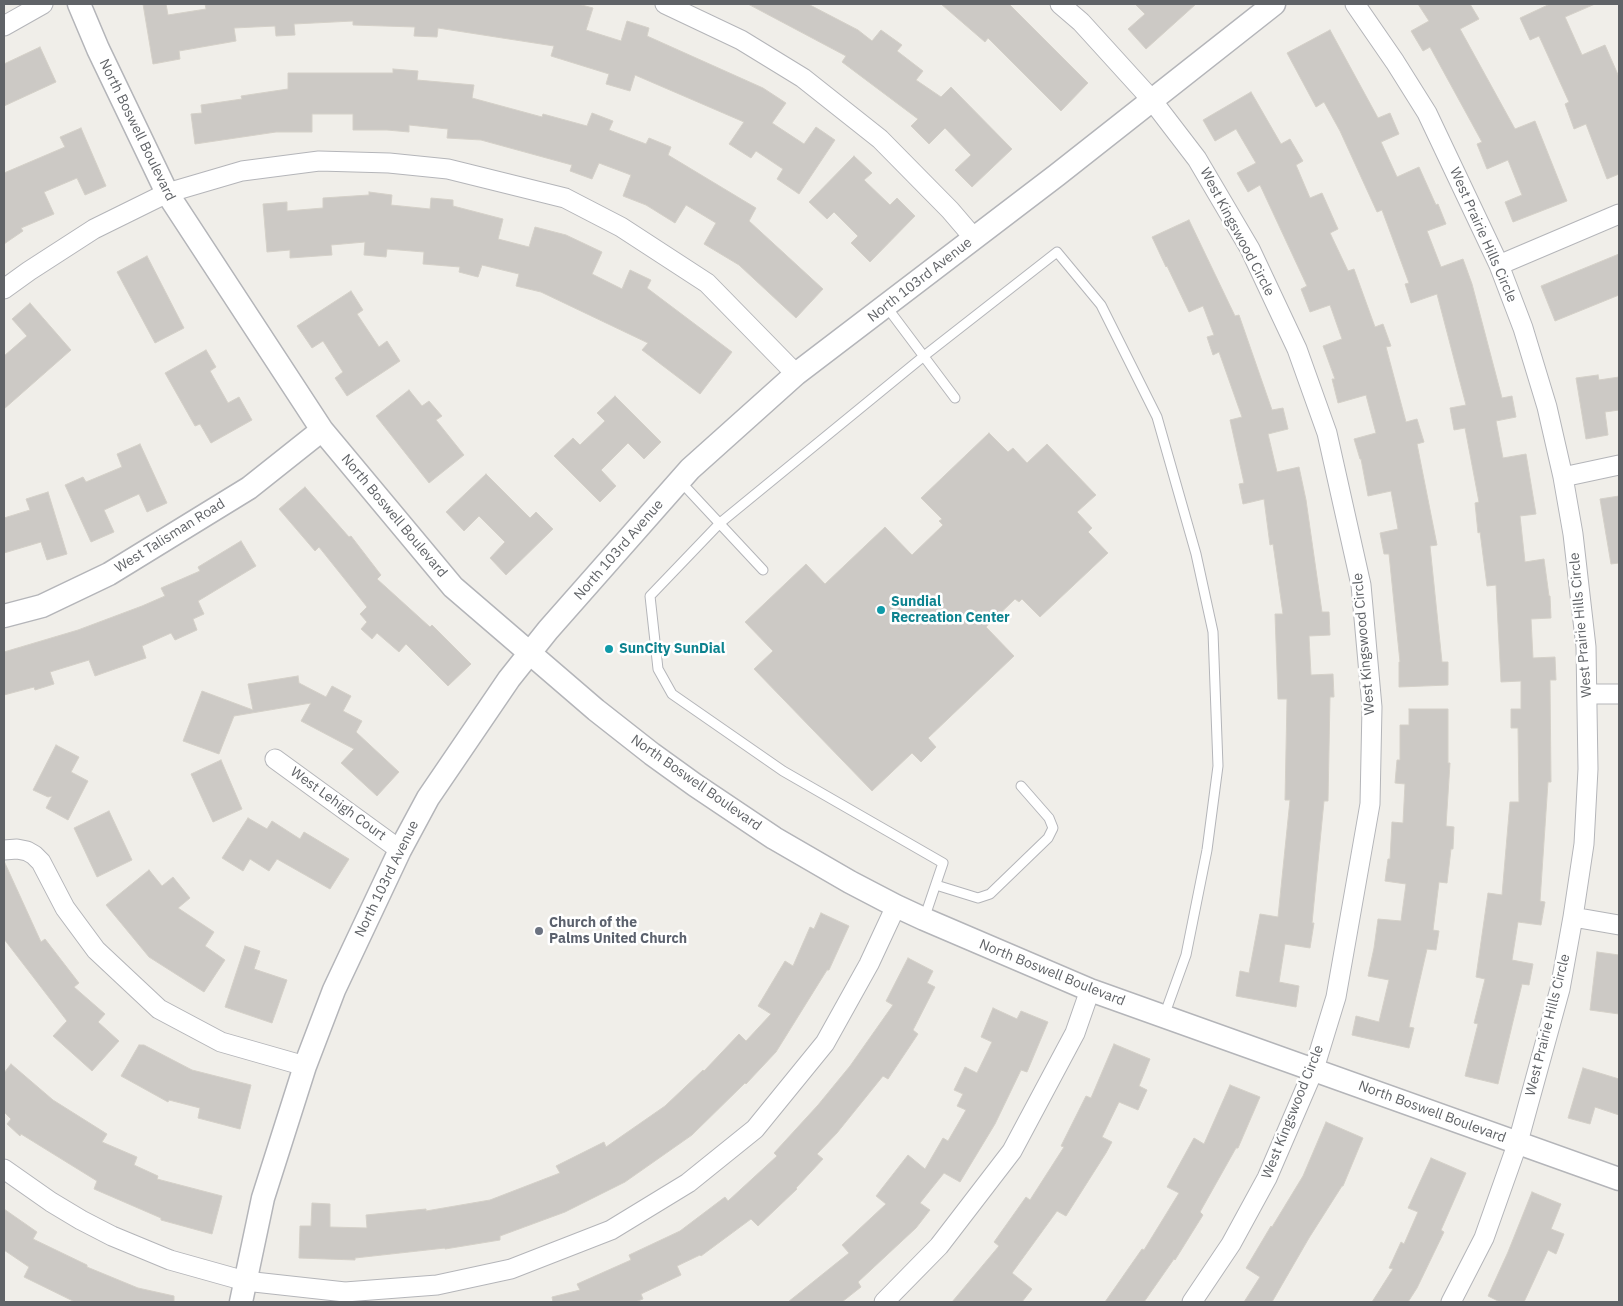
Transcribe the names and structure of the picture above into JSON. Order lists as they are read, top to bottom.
{
  "streets": {
    "street": [
      "North Boswell Boulevard",
      "West Kingswood Circle",
      "West Prairie Hills Circle",
      "North 103rd Avenue",
      "West Talisman Road",
      "West Lehigh Court"
    ]
  },
  "crossings": [
    ["North Boswell Boulevard", "West Kingswood Circle"],
    ["North Boswell Boulevard", "West Prairie Hills Circle"],
    ["North Boswell Boulevard", "North 103rd Avenue"],
    ["North Boswell Boulevard", "West Talisman Road"],
    ["West Kingswood Circle", "North 103rd Avenue"],
    ["North 103rd Avenue", "West Lehigh Court"]
  ],
  "places": ["Sundial Recreation Center", "SunCity SunDial", "Church of the Palms United Church"]
}
